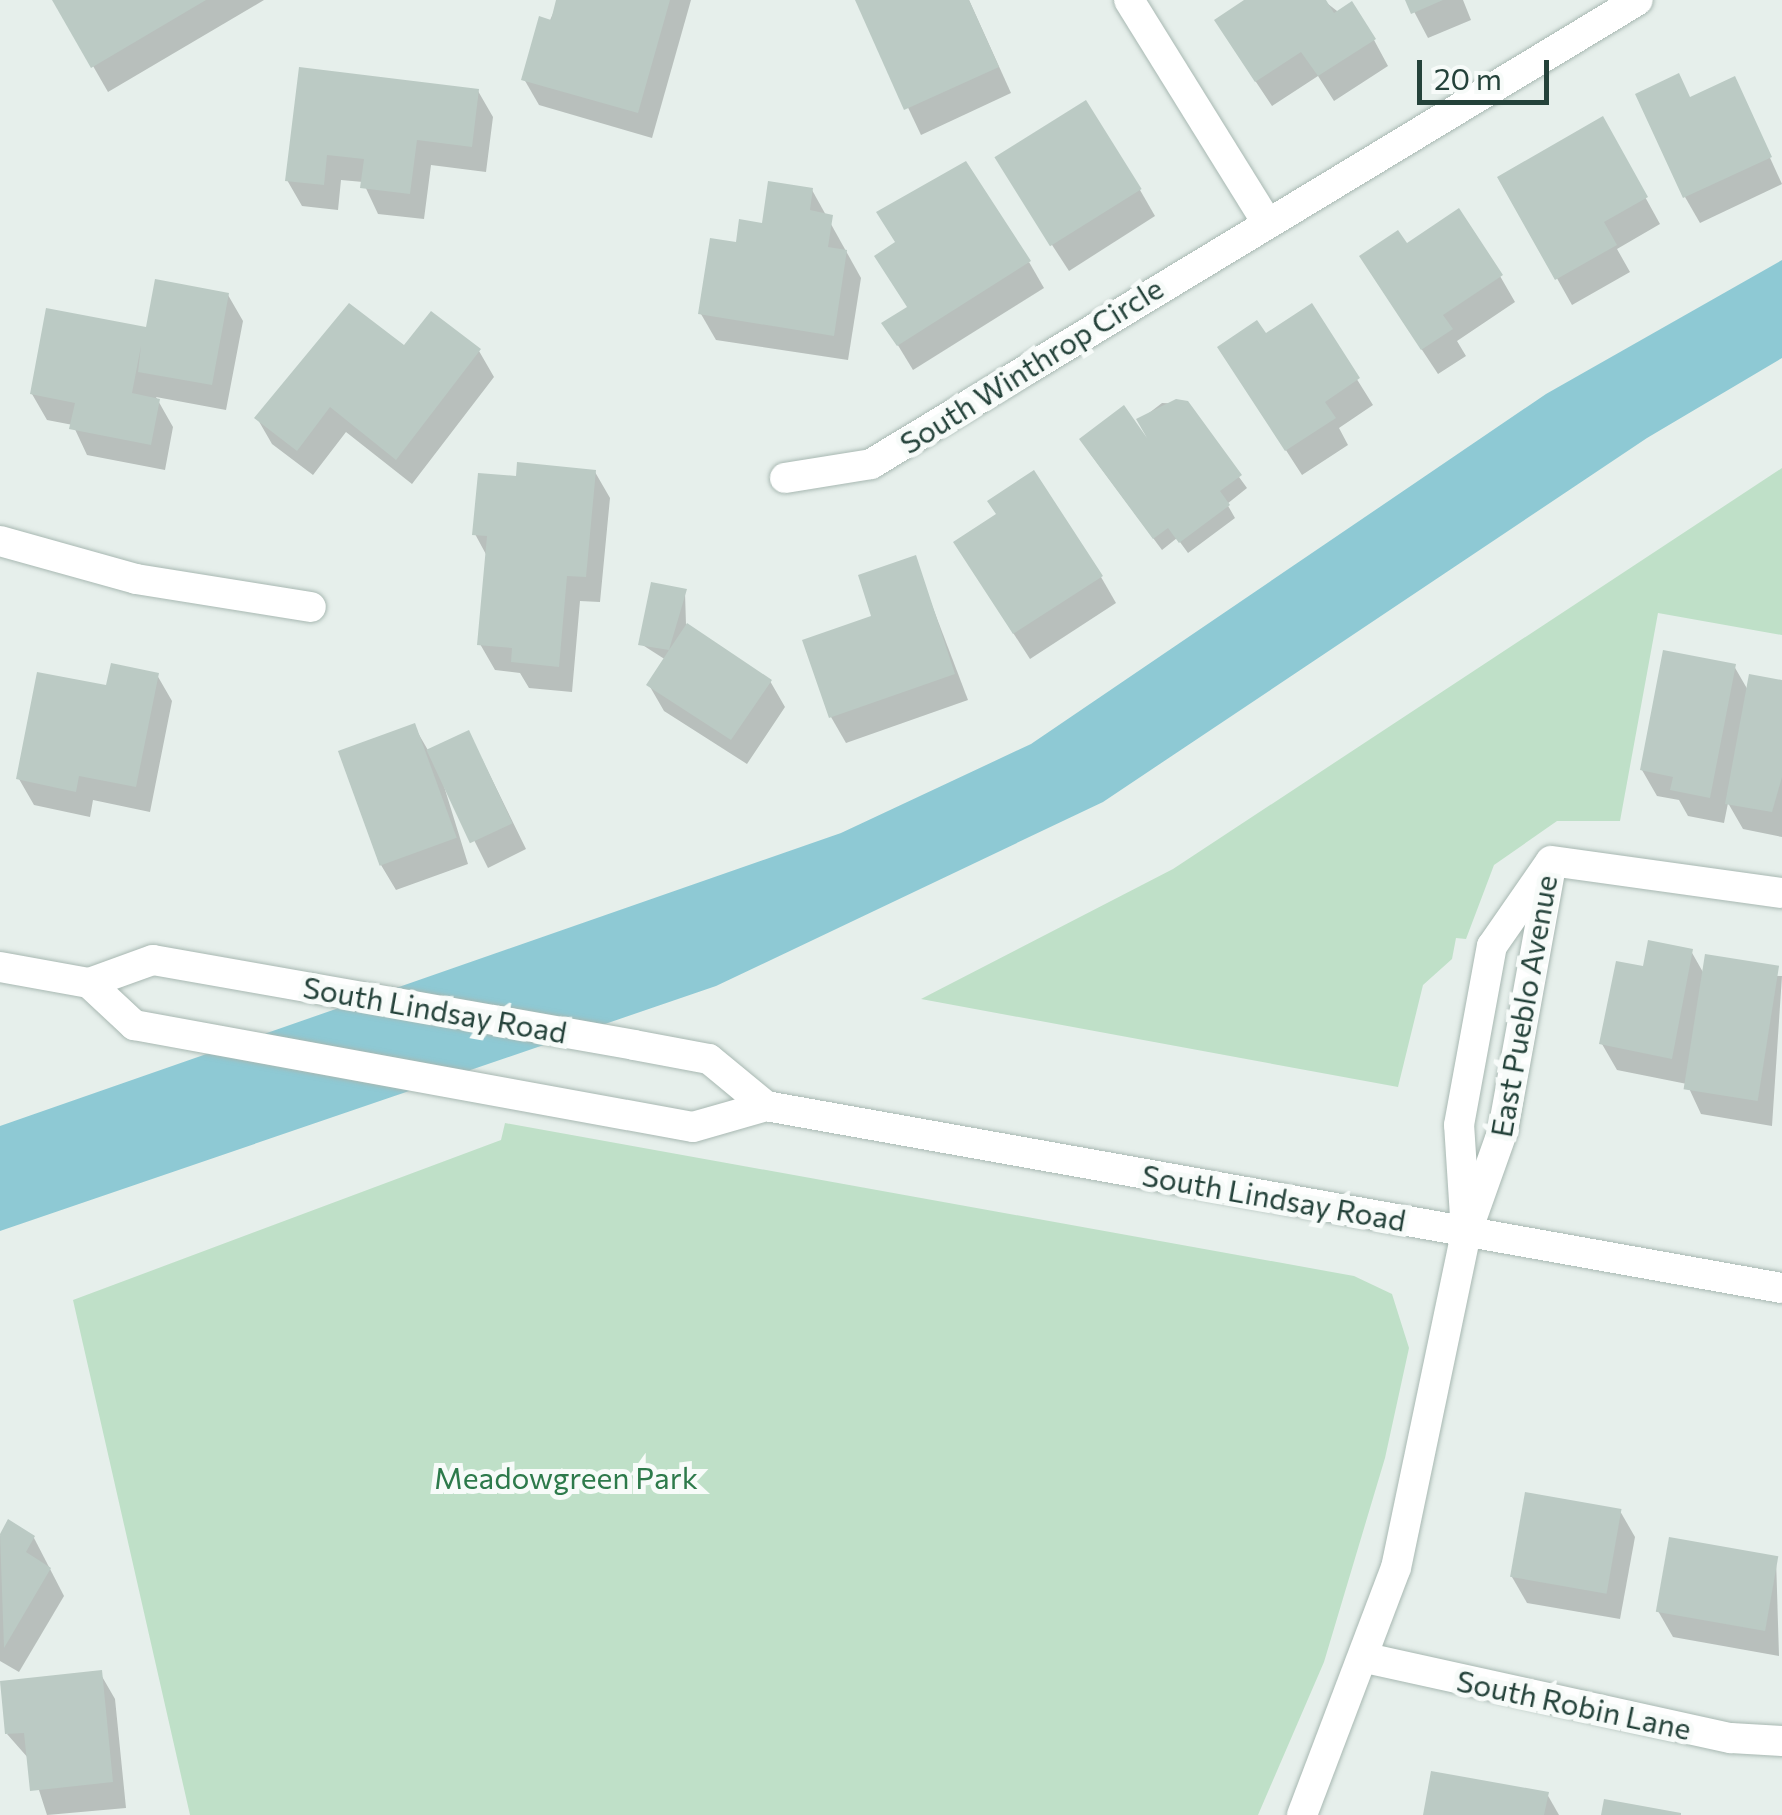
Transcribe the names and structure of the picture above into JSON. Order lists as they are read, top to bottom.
{
  "streets": {
    "street": [
      "South Winthrop Circle",
      "East Pueblo Avenue",
      "South Lindsay Road",
      "South Robin Lane"
    ]
  },
  "crossings": [
    ["East Pueblo Avenue", "South Lindsay Road"],
    ["East Pueblo Avenue", "South Robin Lane"]
  ],
  "parks": ["Meadowgreen Park"],
  "scale_bar": "20 m"
}
